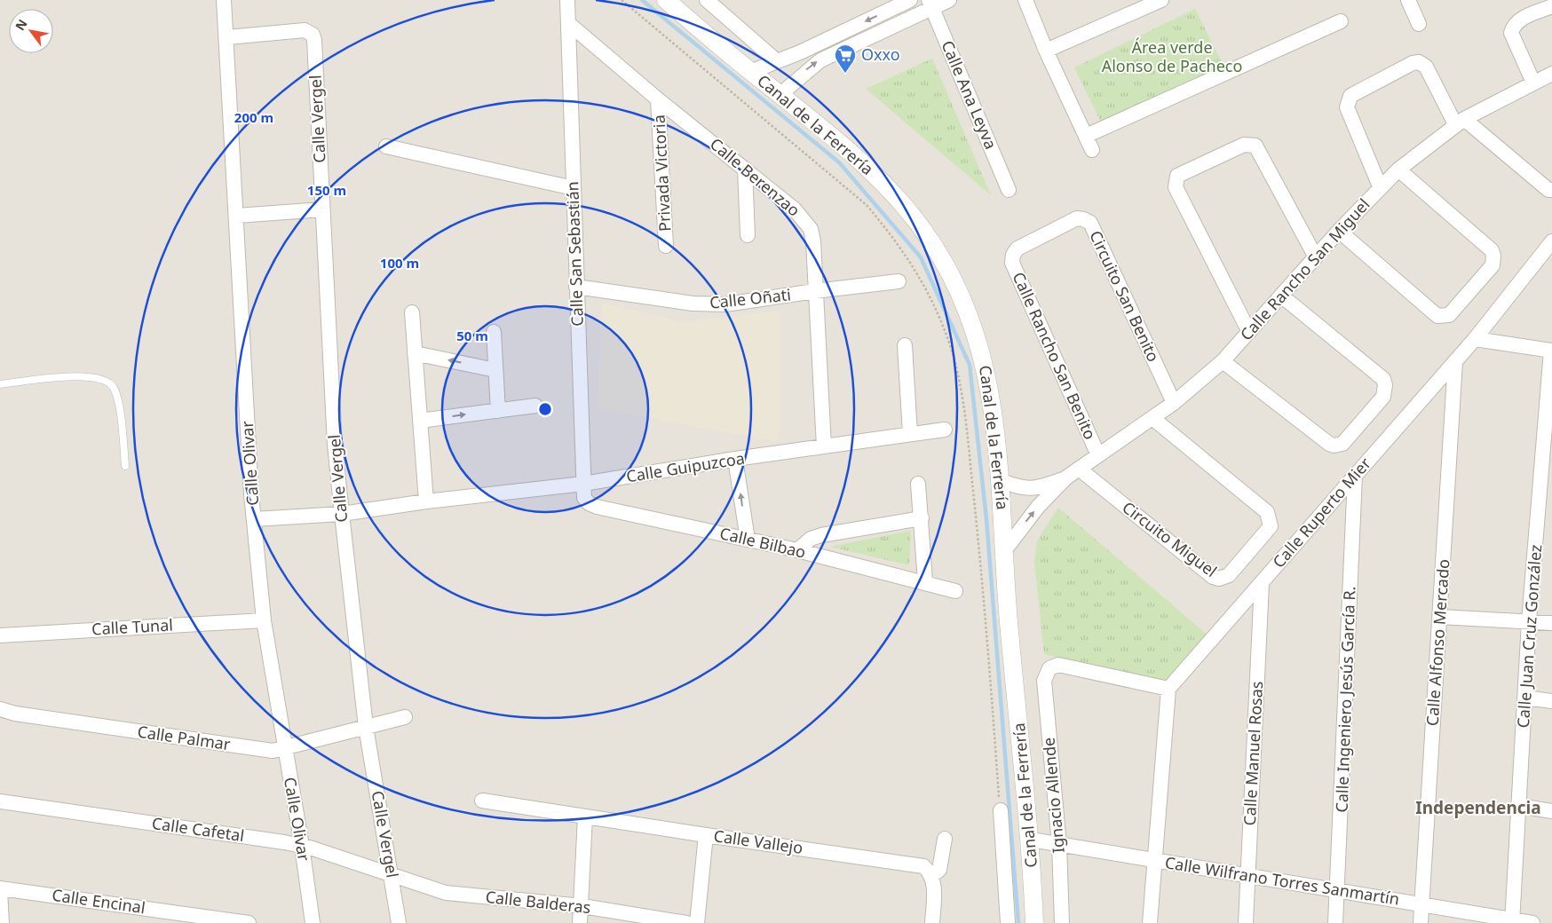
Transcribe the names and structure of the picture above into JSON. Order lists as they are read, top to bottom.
{
  "streets": {
    "street": [
      "Calle Ana Leyva",
      "Calle Vergel",
      "Canal de la Ferrería",
      "Privada Victoria",
      "Calle Berenzao",
      "Calle San Sebastián",
      "Calle Rancho San Miguel",
      "Circuito San Benito",
      "Calle Oñati",
      "Calle Rancho San Benito",
      "Calle Olivar",
      "Calle Guipuzcoa",
      "Calle Ruperto Mier",
      "Circuito Miguel",
      "Calle Bilbao",
      "Calle Tunal",
      "Calle Juan Cruz González",
      "Calle Alfonso Mercado",
      "Calle Ingeniero Jesús García R.",
      "Calle Palmar",
      "Calle Manuel Rosas",
      "Ignacio Allende",
      "Calle Cafetal",
      "Calle Vallejo",
      "Calle Wilfrano Torres Sanmartín",
      "Calle Encinal",
      "Calle Balderas"
    ]
  },
  "crossings": [
    ["Calle Vergel", "Calle Olivar"],
    ["Calle Vergel", "Calle Guipuzcoa"],
    ["Calle Vergel", "Calle Palmar"],
    ["Calle Vergel", "Calle Cafetal"],
    ["Calle Vergel", "Calle Balderas"],
    ["Canal de la Ferrería", "Calle Rancho San Miguel"],
    ["Canal de la Ferrería", "Calle Wilfrano Torres Sanmartín"],
    ["Privada Victoria", "Calle Berenzao"],
    ["Calle Berenzao", "Calle San Sebastián"],
    ["Calle Berenzao", "Calle Oñati"],
    ["Calle Berenzao", "Calle Guipuzcoa"],
    ["Calle San Sebastián", "Calle Oñati"],
    ["Calle San Sebastián", "Calle Guipuzcoa"],
    ["Calle San Sebastián", "Calle Bilbao"],
    ["Calle Rancho San Miguel", "Circuito San Benito"],
    ["Calle Rancho San Miguel", "Calle Rancho San Benito"],
    ["Calle Rancho San Miguel", "Circuito Miguel"],
    ["Circuito San Benito", "Calle Rancho San Benito"],
    ["Calle Olivar", "Calle Guipuzcoa"],
    ["Calle Olivar", "Calle Tunal"],
    ["Calle Olivar", "Calle Palmar"],
    ["Calle Olivar", "Calle Cafetal"],
    ["Calle Guipuzcoa", "Calle Bilbao"],
    ["Calle Ruperto Mier", "Calle Alfonso Mercado"],
    ["Calle Ruperto Mier", "Calle Ingeniero Jesús García R."],
    ["Calle Ruperto Mier", "Calle Manuel Rosas"],
    ["Calle Ruperto Mier", "Ignacio Allende"],
    ["Calle Juan Cruz González", "Calle Wilfrano Torres Sanmartín"],
    ["Calle Alfonso Mercado", "Calle Wilfrano Torres Sanmartín"],
    ["Calle Ingeniero Jesús García R.", "Calle Wilfrano Torres Sanmartín"],
    ["Calle Manuel Rosas", "Calle Wilfrano Torres Sanmartín"],
    ["Ignacio Allende", "Calle Wilfrano Torres Sanmartín"],
    ["Calle Cafetal", "Calle Balderas"]
  ],
  "districts": ["Independencia"],
  "parks": ["Área verde Alonso de Pacheco"],
  "places": {
    "supermarket": ["Oxxo"]
  },
  "north": "top left",
  "rings": [
    "200 m",
    "150 m",
    "100 m",
    "50 m"
  ]
}
